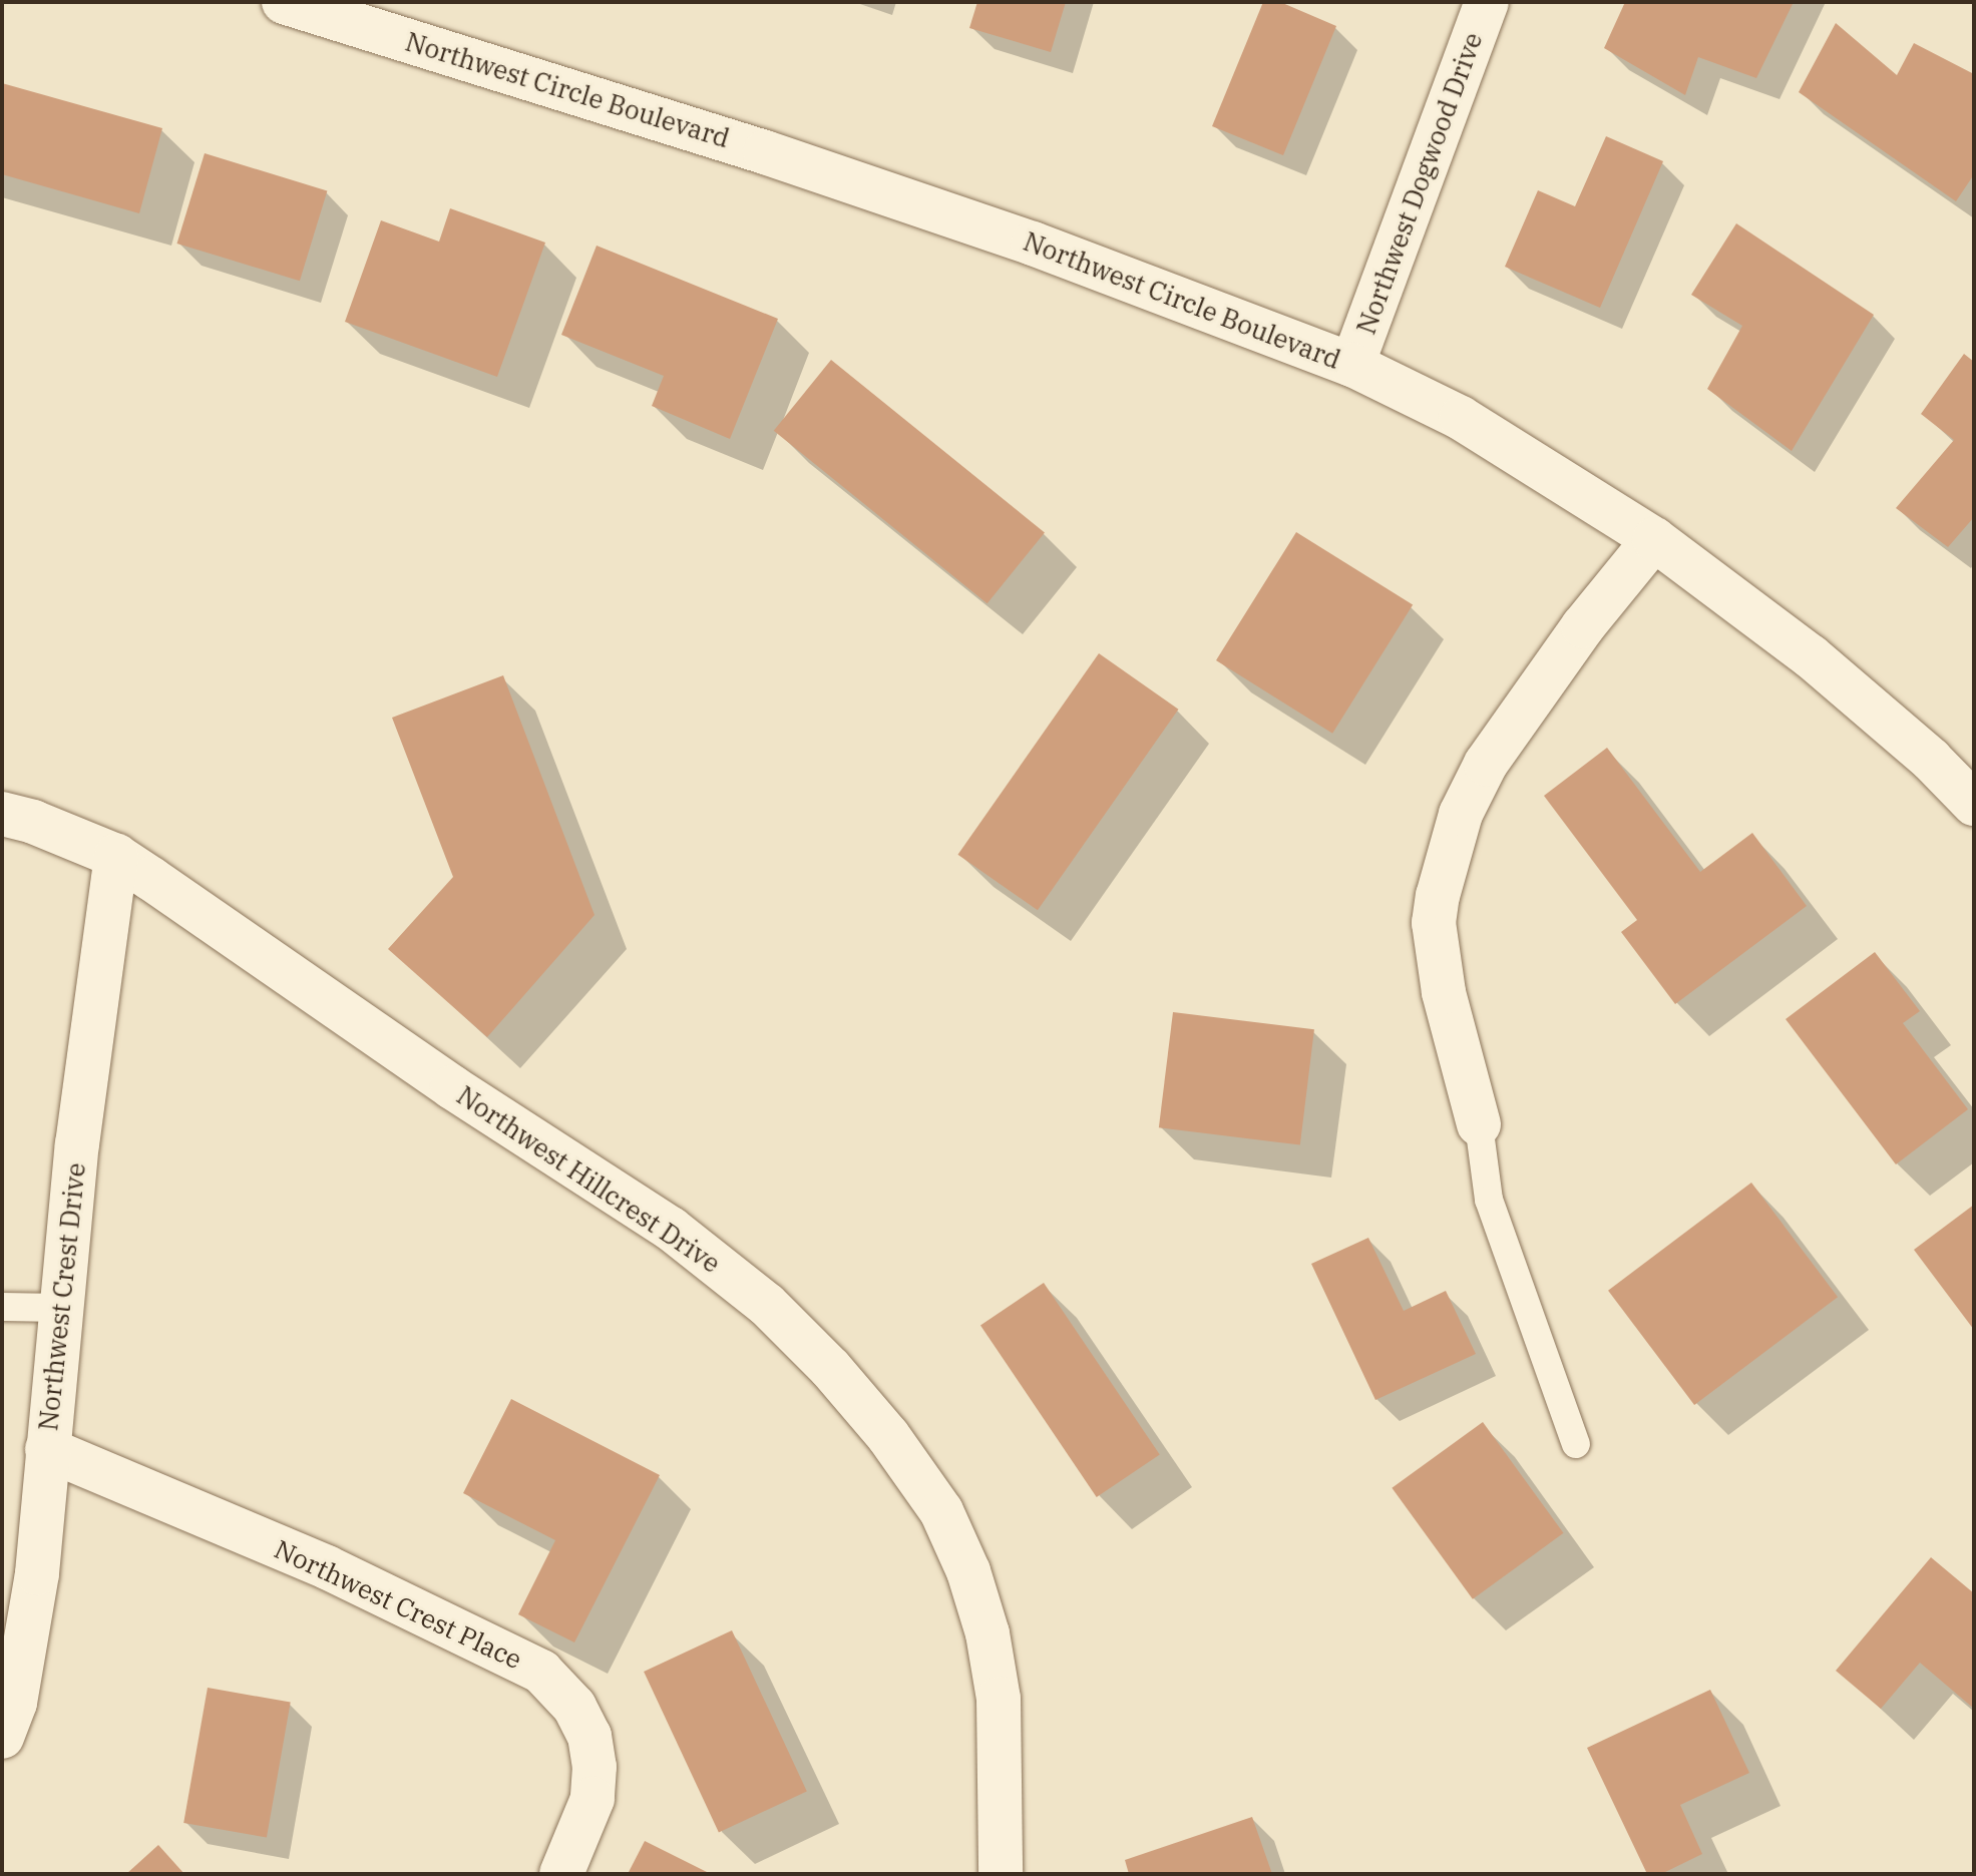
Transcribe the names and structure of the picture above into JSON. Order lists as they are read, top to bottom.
{
  "streets": {
    "street": [
      "Northwest Circle Boulevard",
      "Northwest Dogwood Drive",
      "Northwest Hillcrest Drive",
      "Northwest Crest Drive",
      "Northwest Crest Place"
    ]
  },
  "crossings": [
    ["Northwest Circle Boulevard", "Northwest Dogwood Drive"],
    ["Northwest Hillcrest Drive", "Northwest Crest Drive"],
    ["Northwest Crest Drive", "Northwest Crest Place"]
  ]
}
